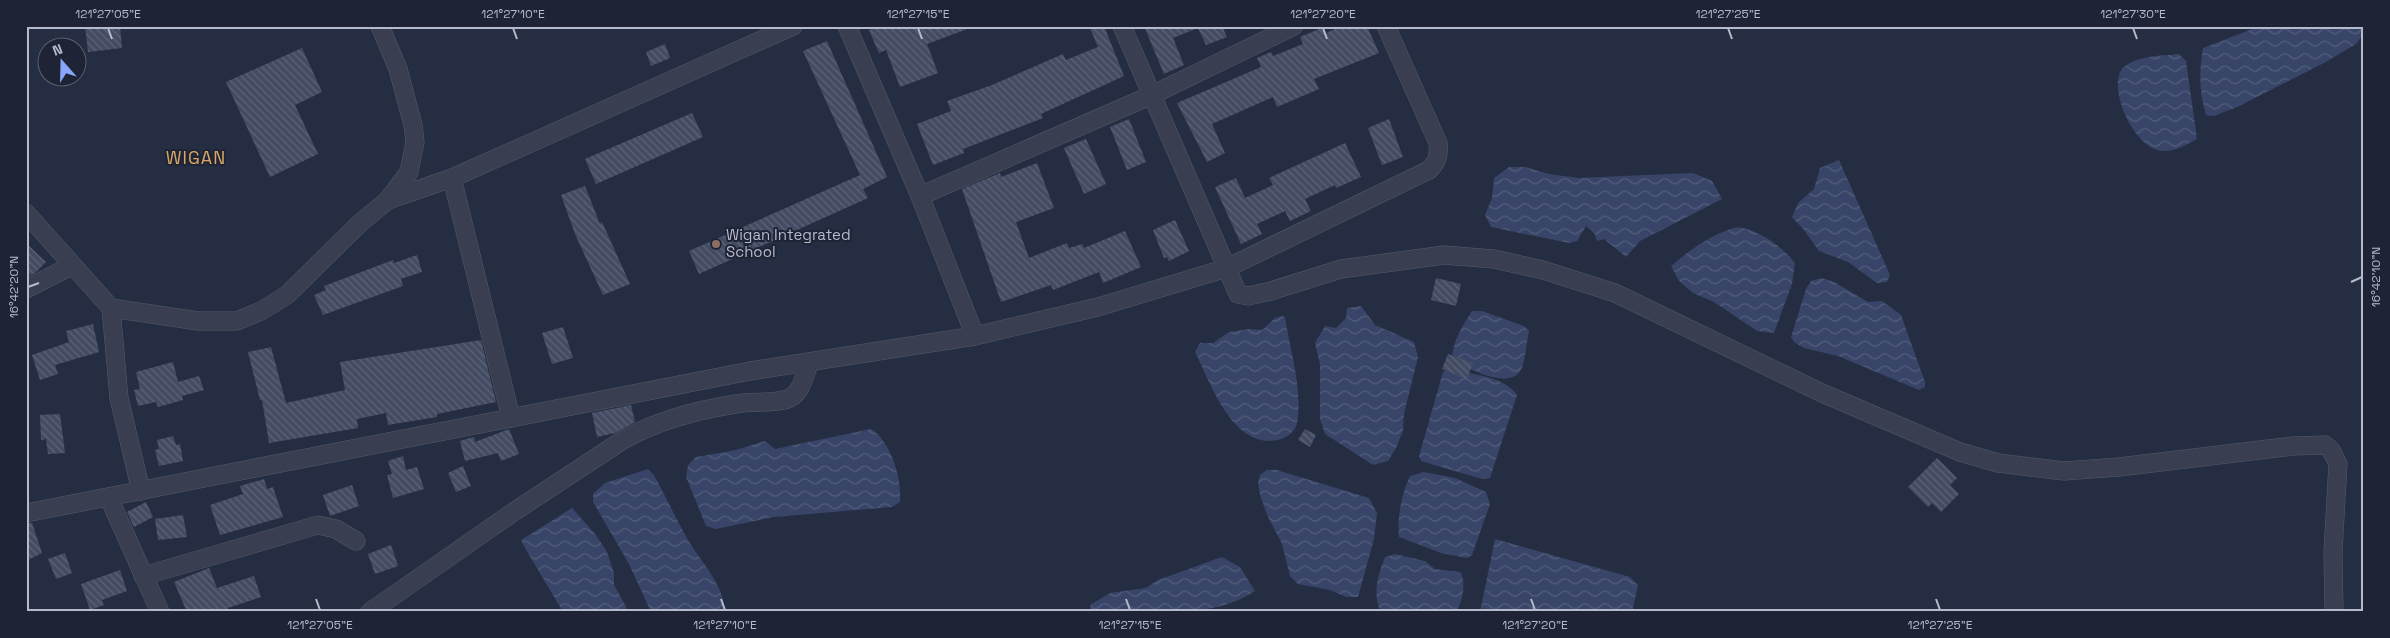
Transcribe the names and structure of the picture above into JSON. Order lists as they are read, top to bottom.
{
  "districts": ["WIGAN"],
  "places": ["Wigan Integrated School"],
  "north": "top",
  "coordinates": [
    "121°27'05\"E",
    "121°27'10\"E",
    "121°27'15\"E",
    "121°27'20\"E",
    "121°27'25\"E",
    "121°27'30\"E",
    "16°42'10\"N",
    "16°42'20\"N"
  ]
}
